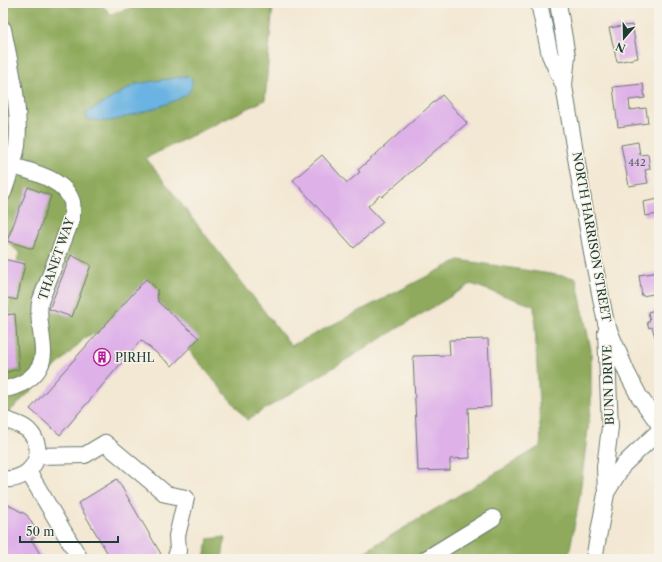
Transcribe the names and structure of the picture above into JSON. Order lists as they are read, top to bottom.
{
  "streets": {
    "street": ["NORTH HARRISON STREET", "THANET WAY", "BUNN DRIVE"]
  },
  "crossings": [
    ["NORTH HARRISON STREET", "BUNN DRIVE"]
  ],
  "places": {
    "building": ["PIRHL"]
  },
  "house_numbers": ["442"],
  "scale_bar": "50 m",
  "north": "bottom"
}
